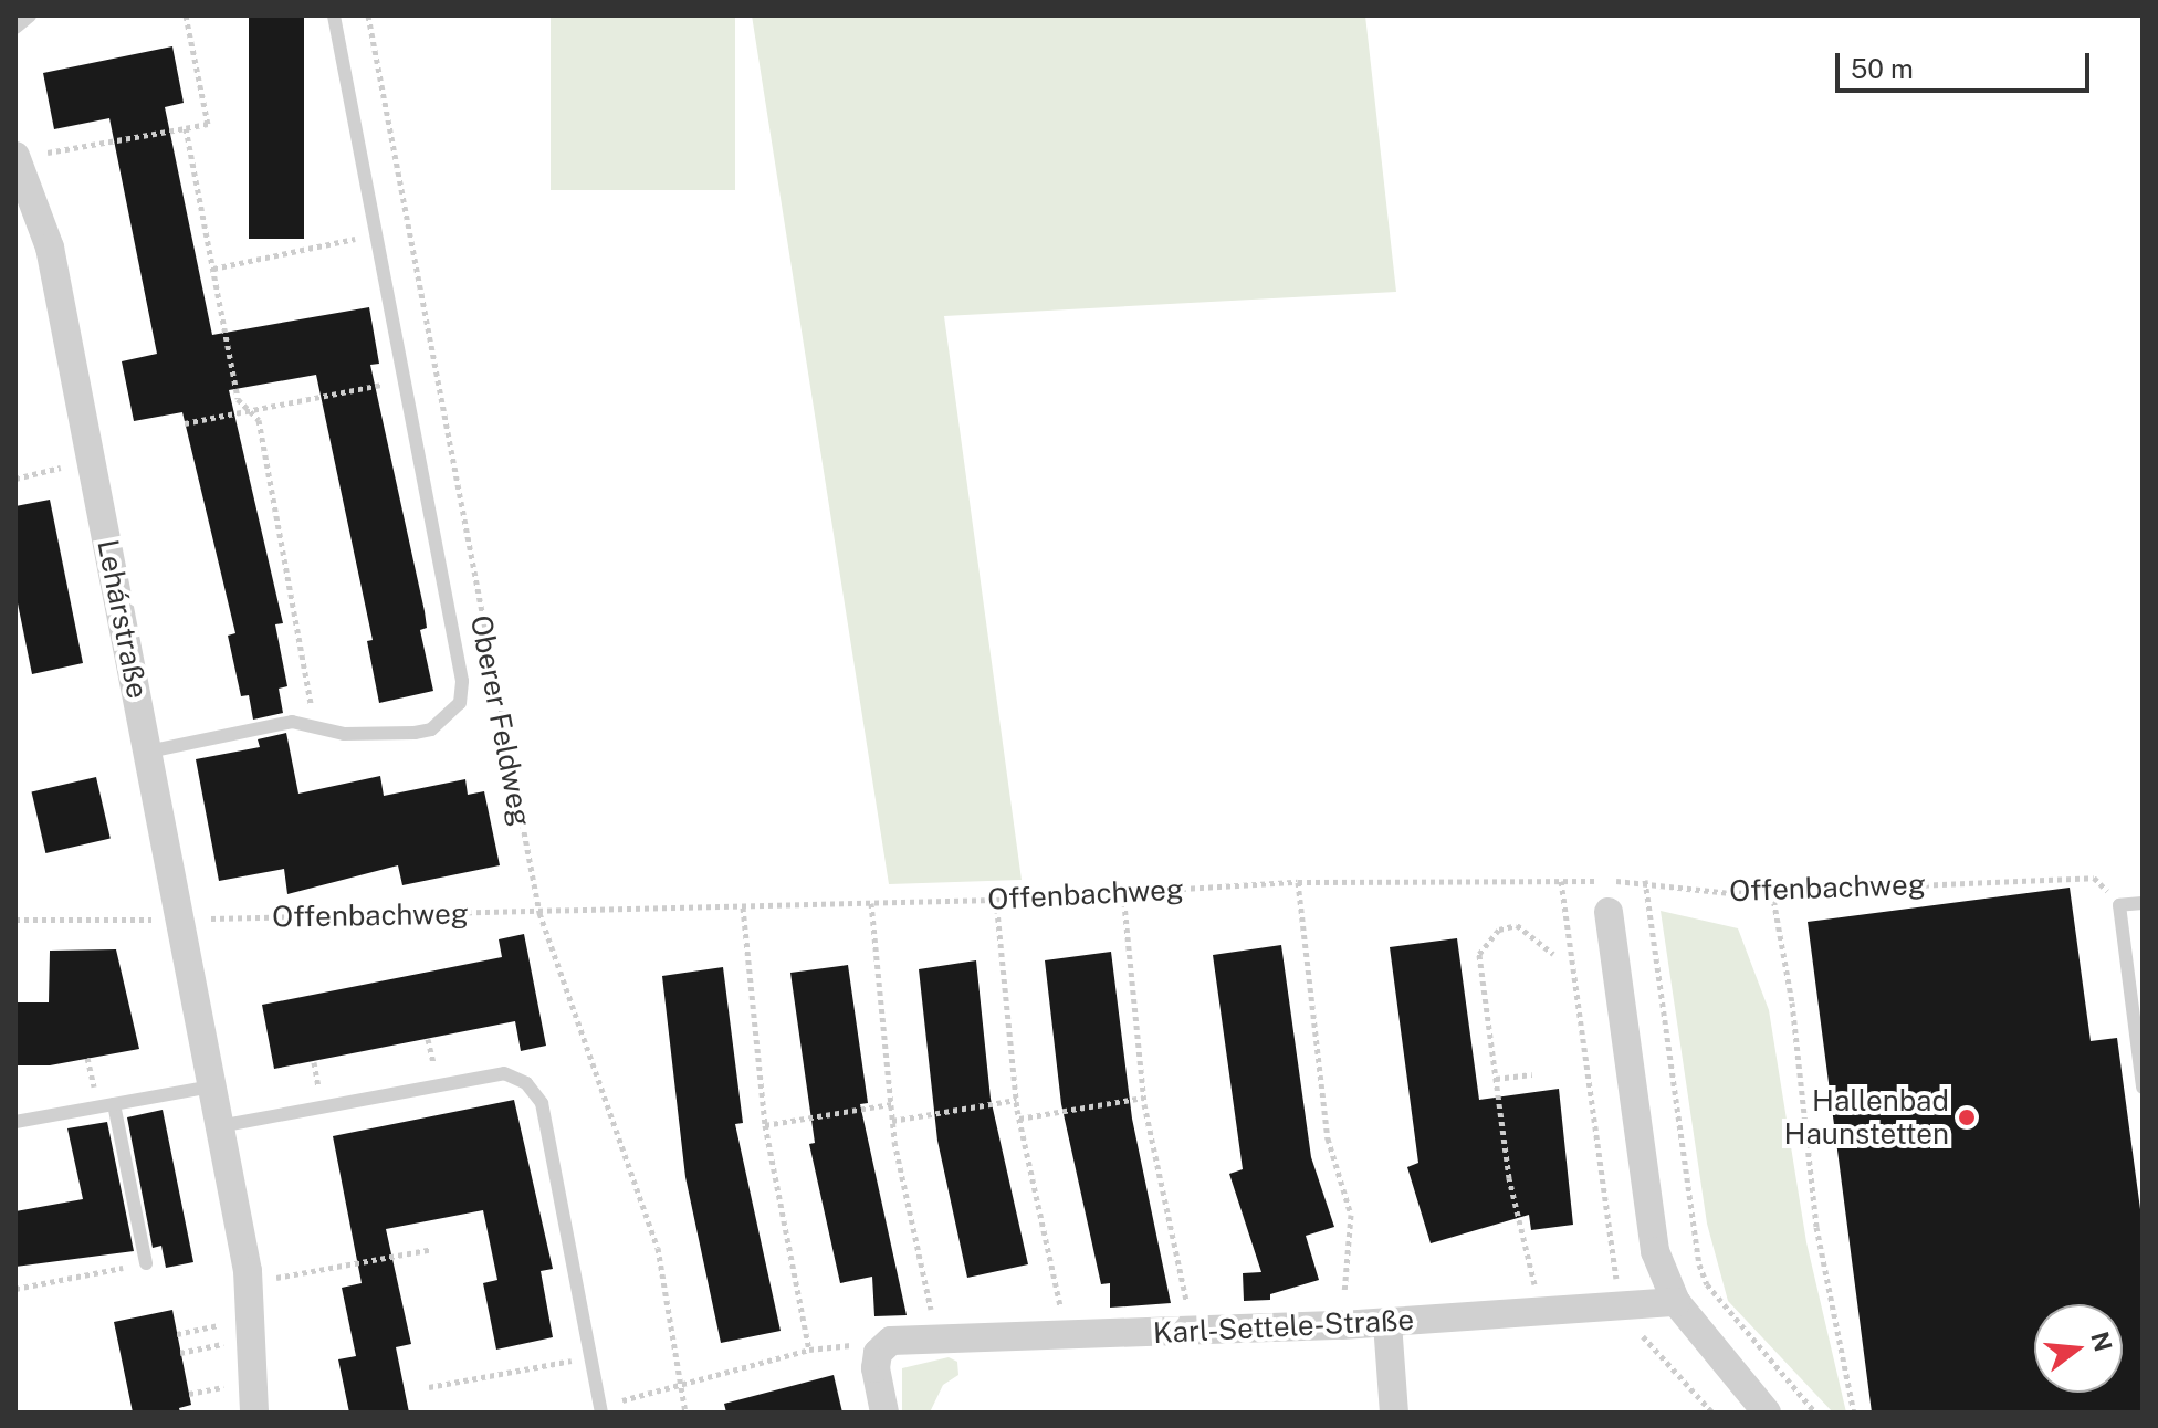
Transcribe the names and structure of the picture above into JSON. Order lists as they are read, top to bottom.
{
  "streets": {
    "street": ["Lehárstraße", "Karl-Settele-Straße"],
    "path": ["Oberer Feldweg", "Offenbachweg"]
  },
  "crossings": [
    ["Lehárstraße", "Offenbachweg"],
    ["Oberer Feldweg", "Offenbachweg"]
  ],
  "places": ["Hallenbad Haunstetten"],
  "scale_bar": "50 m",
  "north": "right"
}
